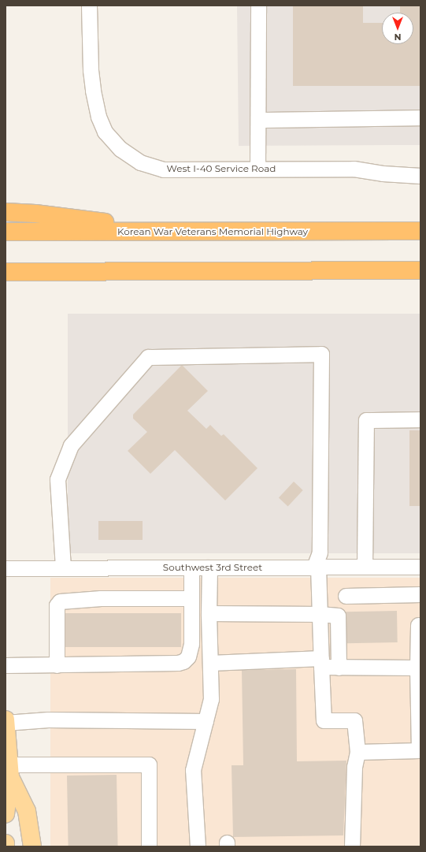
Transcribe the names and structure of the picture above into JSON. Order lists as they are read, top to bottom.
{
  "streets": {
    "highway": ["Korean War Veterans Memorial Highway"],
    "street": ["West I-40 Service Road", "Southwest 3rd Street"]
  },
  "north": "bottom"
}
